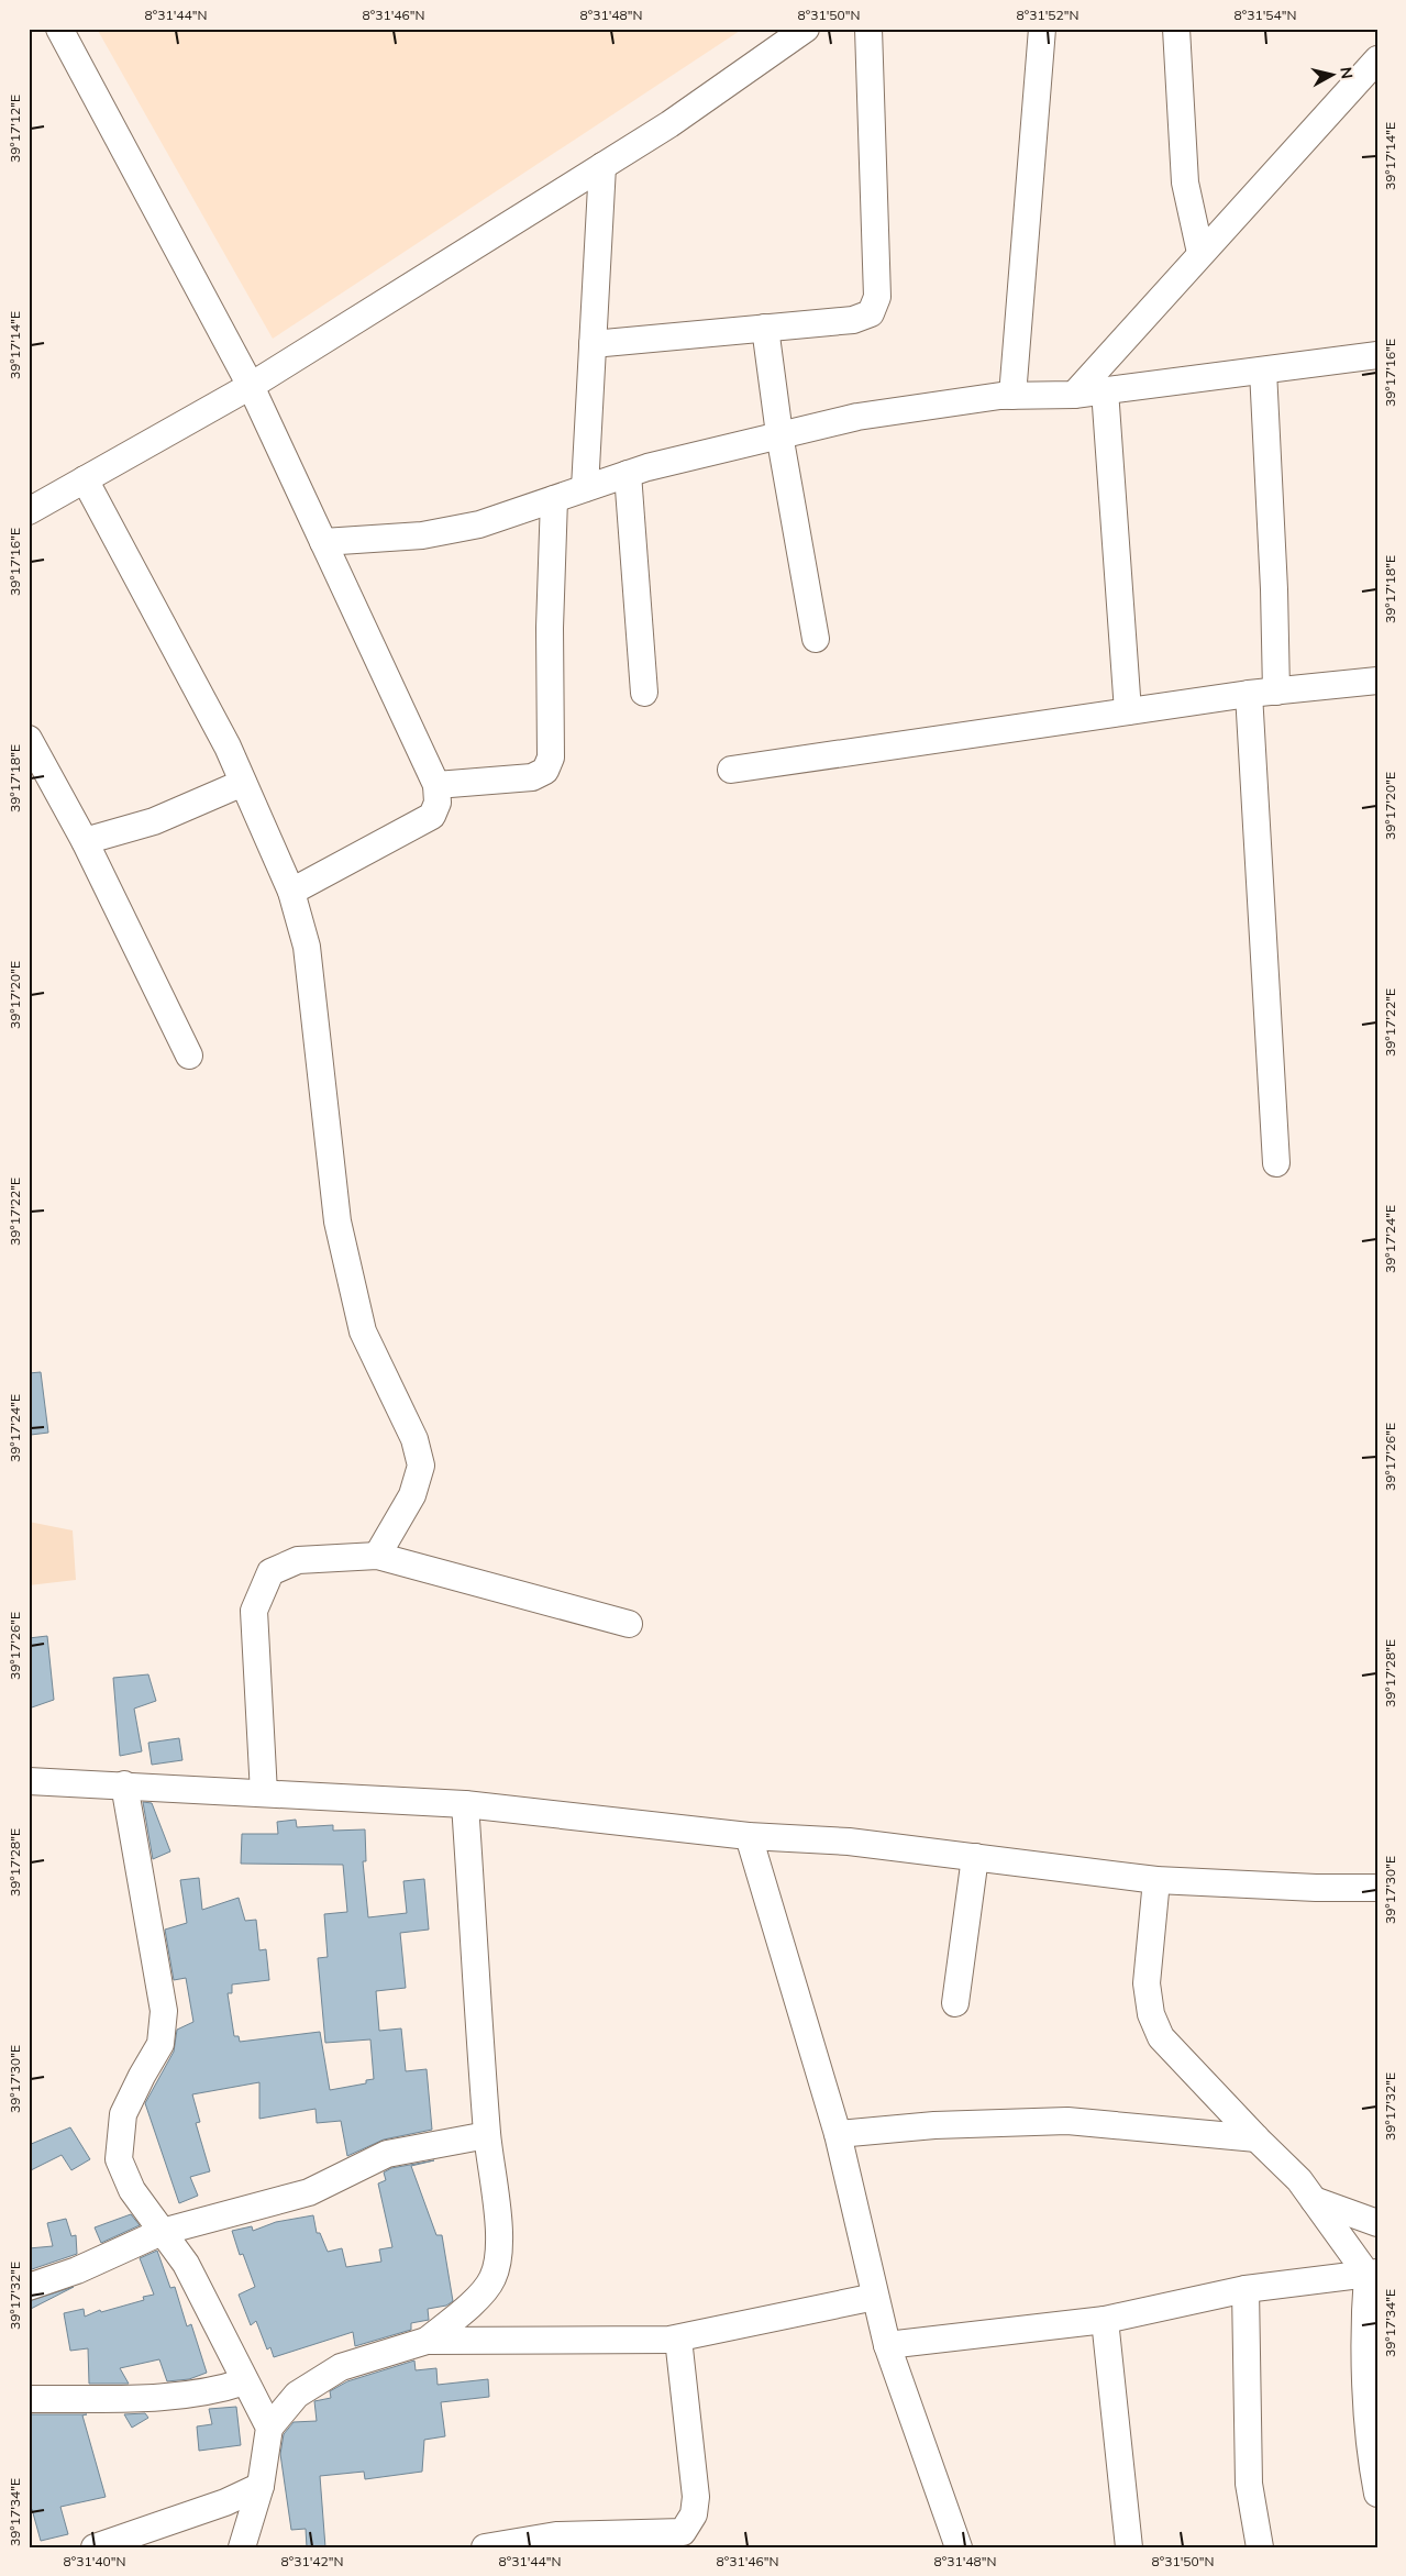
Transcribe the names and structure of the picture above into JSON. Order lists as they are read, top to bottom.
{
  "north": "right",
  "coordinates": [
    "8°31'44\"N",
    "8°31'46\"N",
    "8°31'48\"N",
    "8°31'50\"N",
    "8°31'52\"N",
    "8°31'54\"N",
    "39°17'12\"E",
    "39°17'14\"E",
    "39°17'16\"E",
    "39°17'18\"E",
    "39°17'20\"E",
    "39°17'22\"E",
    "39°17'24\"E",
    "39°17'26\"E",
    "39°17'28\"E",
    "39°17'30\"E",
    "39°17'32\"E",
    "39°17'34\"E",
    "8°31'40\"N",
    "8°31'42\"N"
  ]
}
